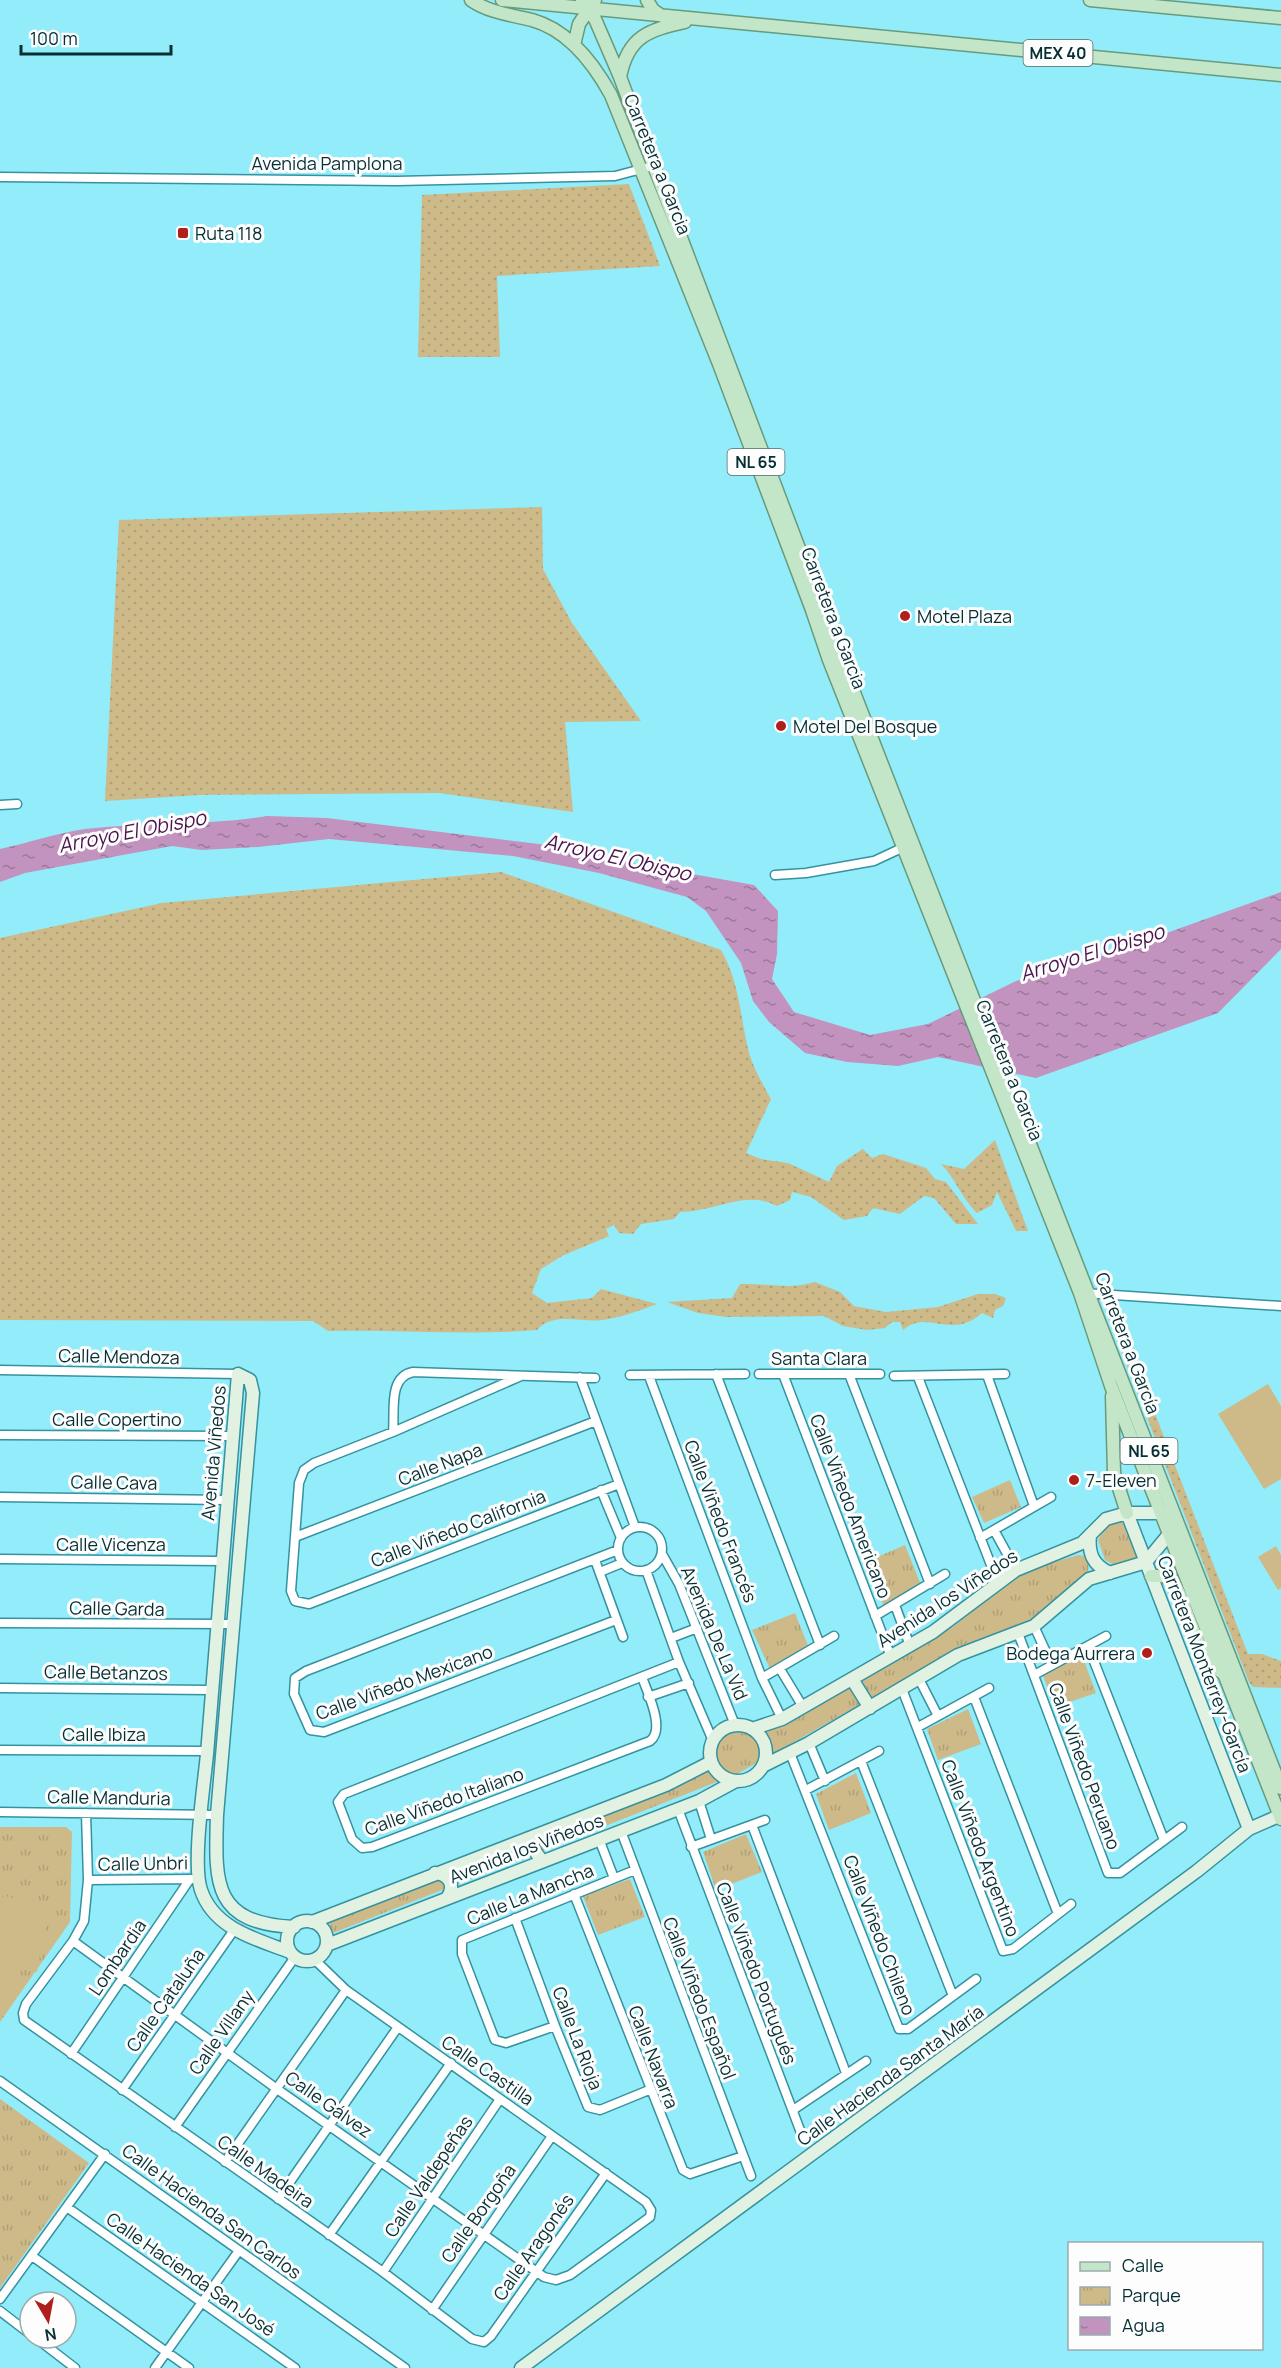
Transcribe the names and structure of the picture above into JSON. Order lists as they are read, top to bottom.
{
  "streets": {
    "main road": [
      "MEX 40",
      "Carretera a Garcia",
      "NL 65",
      "Carretera a García"
    ],
    "street": [
      "Avenida Pamplona",
      "Calle Mendoza",
      "Santa Clara",
      "Calle Copertino",
      "Avenida Viñedos",
      "Calle Napa",
      "Calle Cava",
      "Calle Viñedo Americano",
      "Calle Viñedo Francés",
      "Calle Viñedo California",
      "Calle Vicenza",
      "Avenida los Viñedos",
      "Calle Garda",
      "Avenida De La Vid",
      "Carretera Monterrey-García",
      "Calle Betanzos",
      "Calle Viñedo Mexicano",
      "Calle Ibiza",
      "Calle Viñedo Peruano",
      "Calle Manduria",
      "Calle Viñedo Italiano",
      "Calle Viñedo Argentino",
      "Calle Unbri",
      "Calle La Mancha",
      "Calle Viñedo Chileno",
      "Lombardia",
      "Calle Viñedo Portugués",
      "Calle Viñedo Español",
      "Calle Cataluña",
      "Calle Villany",
      "Calle La Rioja",
      "Calle Navarra",
      "Calle Castilla",
      "Calle Hacienda Santa María",
      "Calle Gálvez",
      "Calle Madeira",
      "Calle Valdepeñas",
      "Calle Hacienda San Carlos",
      "Calle Borgoña",
      "Calle Aragonés",
      "Calle Hacienda San José"
    ]
  },
  "crossings": [
    ["MEX 40", "Carretera a Garcia"],
    ["Avenida Pamplona", "Carretera a Garcia"],
    ["Carretera a Garcia", "Carretera a García"],
    ["NL 65", "Carretera a García"],
    ["Carretera a García", "Calle Hacienda Santa María"],
    ["Calle Mendoza", "Avenida Viñedos"],
    ["Santa Clara", "Calle Viñedo Americano"],
    ["Calle Copertino", "Avenida Viñedos"],
    ["Avenida Viñedos", "Calle Cava"],
    ["Avenida Viñedos", "Calle Vicenza"],
    ["Avenida Viñedos", "Avenida los Viñedos"],
    ["Avenida Viñedos", "Calle Garda"],
    ["Avenida Viñedos", "Calle Betanzos"],
    ["Avenida Viñedos", "Calle Ibiza"],
    ["Avenida Viñedos", "Calle Manduria"],
    ["Avenida Viñedos", "Calle Unbri"],
    ["Avenida Viñedos", "Lombardia"],
    ["Avenida Viñedos", "Calle Cataluña"],
    ["Avenida Viñedos", "Calle Villany"],
    ["Avenida Viñedos", "Calle Castilla"],
    ["Calle Napa", "Calle Viñedo California"],
    ["Calle Viñedo Francés", "Avenida los Viñedos"],
    ["Avenida los Viñedos", "Avenida De La Vid"],
    ["Avenida los Viñedos", "Carretera Monterrey-García"],
    ["Avenida los Viñedos", "Calle Viñedo Portugués"],
    ["Avenida los Viñedos", "Calle Viñedo Español"],
    ["Avenida los Viñedos", "Calle Villany"],
    ["Avenida los Viñedos", "Calle Castilla"],
    ["Avenida De La Vid", "Calle Viñedo Mexicano"],
    ["Carretera Monterrey-García", "Calle Hacienda Santa María"],
    ["Calle Unbri", "Lombardia"],
    ["Calle La Mancha", "Calle Viñedo Español"],
    ["Calle La Mancha", "Calle La Rioja"],
    ["Calle La Mancha", "Calle Navarra"],
    ["Lombardia", "Calle Gálvez"],
    ["Lombardia", "Calle Madeira"],
    ["Calle Viñedo Español", "Calle Navarra"],
    ["Calle Cataluña", "Calle Gálvez"],
    ["Calle Cataluña", "Calle Madeira"],
    ["Calle Villany", "Calle Castilla"],
    ["Calle Villany", "Calle Gálvez"],
    ["Calle Villany", "Calle Madeira"],
    ["Calle La Rioja", "Calle Navarra"],
    ["Calle Castilla", "Calle Gálvez"],
    ["Calle Castilla", "Calle Valdepeñas"],
    ["Calle Castilla", "Calle Borgoña"],
    ["Calle Castilla", "Calle Aragonés"],
    ["Calle Gálvez", "Calle Madeira"],
    ["Calle Gálvez", "Calle Valdepeñas"],
    ["Calle Gálvez", "Calle Borgoña"],
    ["Calle Gálvez", "Calle Aragonés"],
    ["Calle Madeira", "Calle Valdepeñas"],
    ["Calle Madeira", "Calle Borgoña"],
    ["Calle Madeira", "Calle Aragonés"]
  ],
  "water": ["Arroyo El Obispo"],
  "places": {
    "transit": ["Ruta 118"],
    "other": [
      "Motel Plaza",
      "Motel Del Bosque",
      "7-Eleven",
      "Bodega Aurrera"
    ]
  },
  "legend": ["Calle", "Parque", "Agua"],
  "scale_bar": "100 m",
  "north": "bottom"
}
